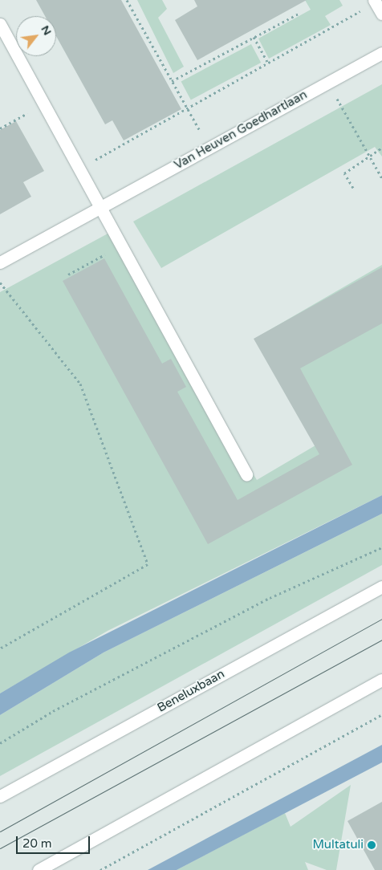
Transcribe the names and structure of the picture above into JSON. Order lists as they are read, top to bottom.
{
  "streets": {
    "street": ["Van Heuven Goedhartlaan", "Beneluxbaan"]
  },
  "places": ["Multatuli"],
  "scale_bar": "20 m",
  "north": "top right"
}
